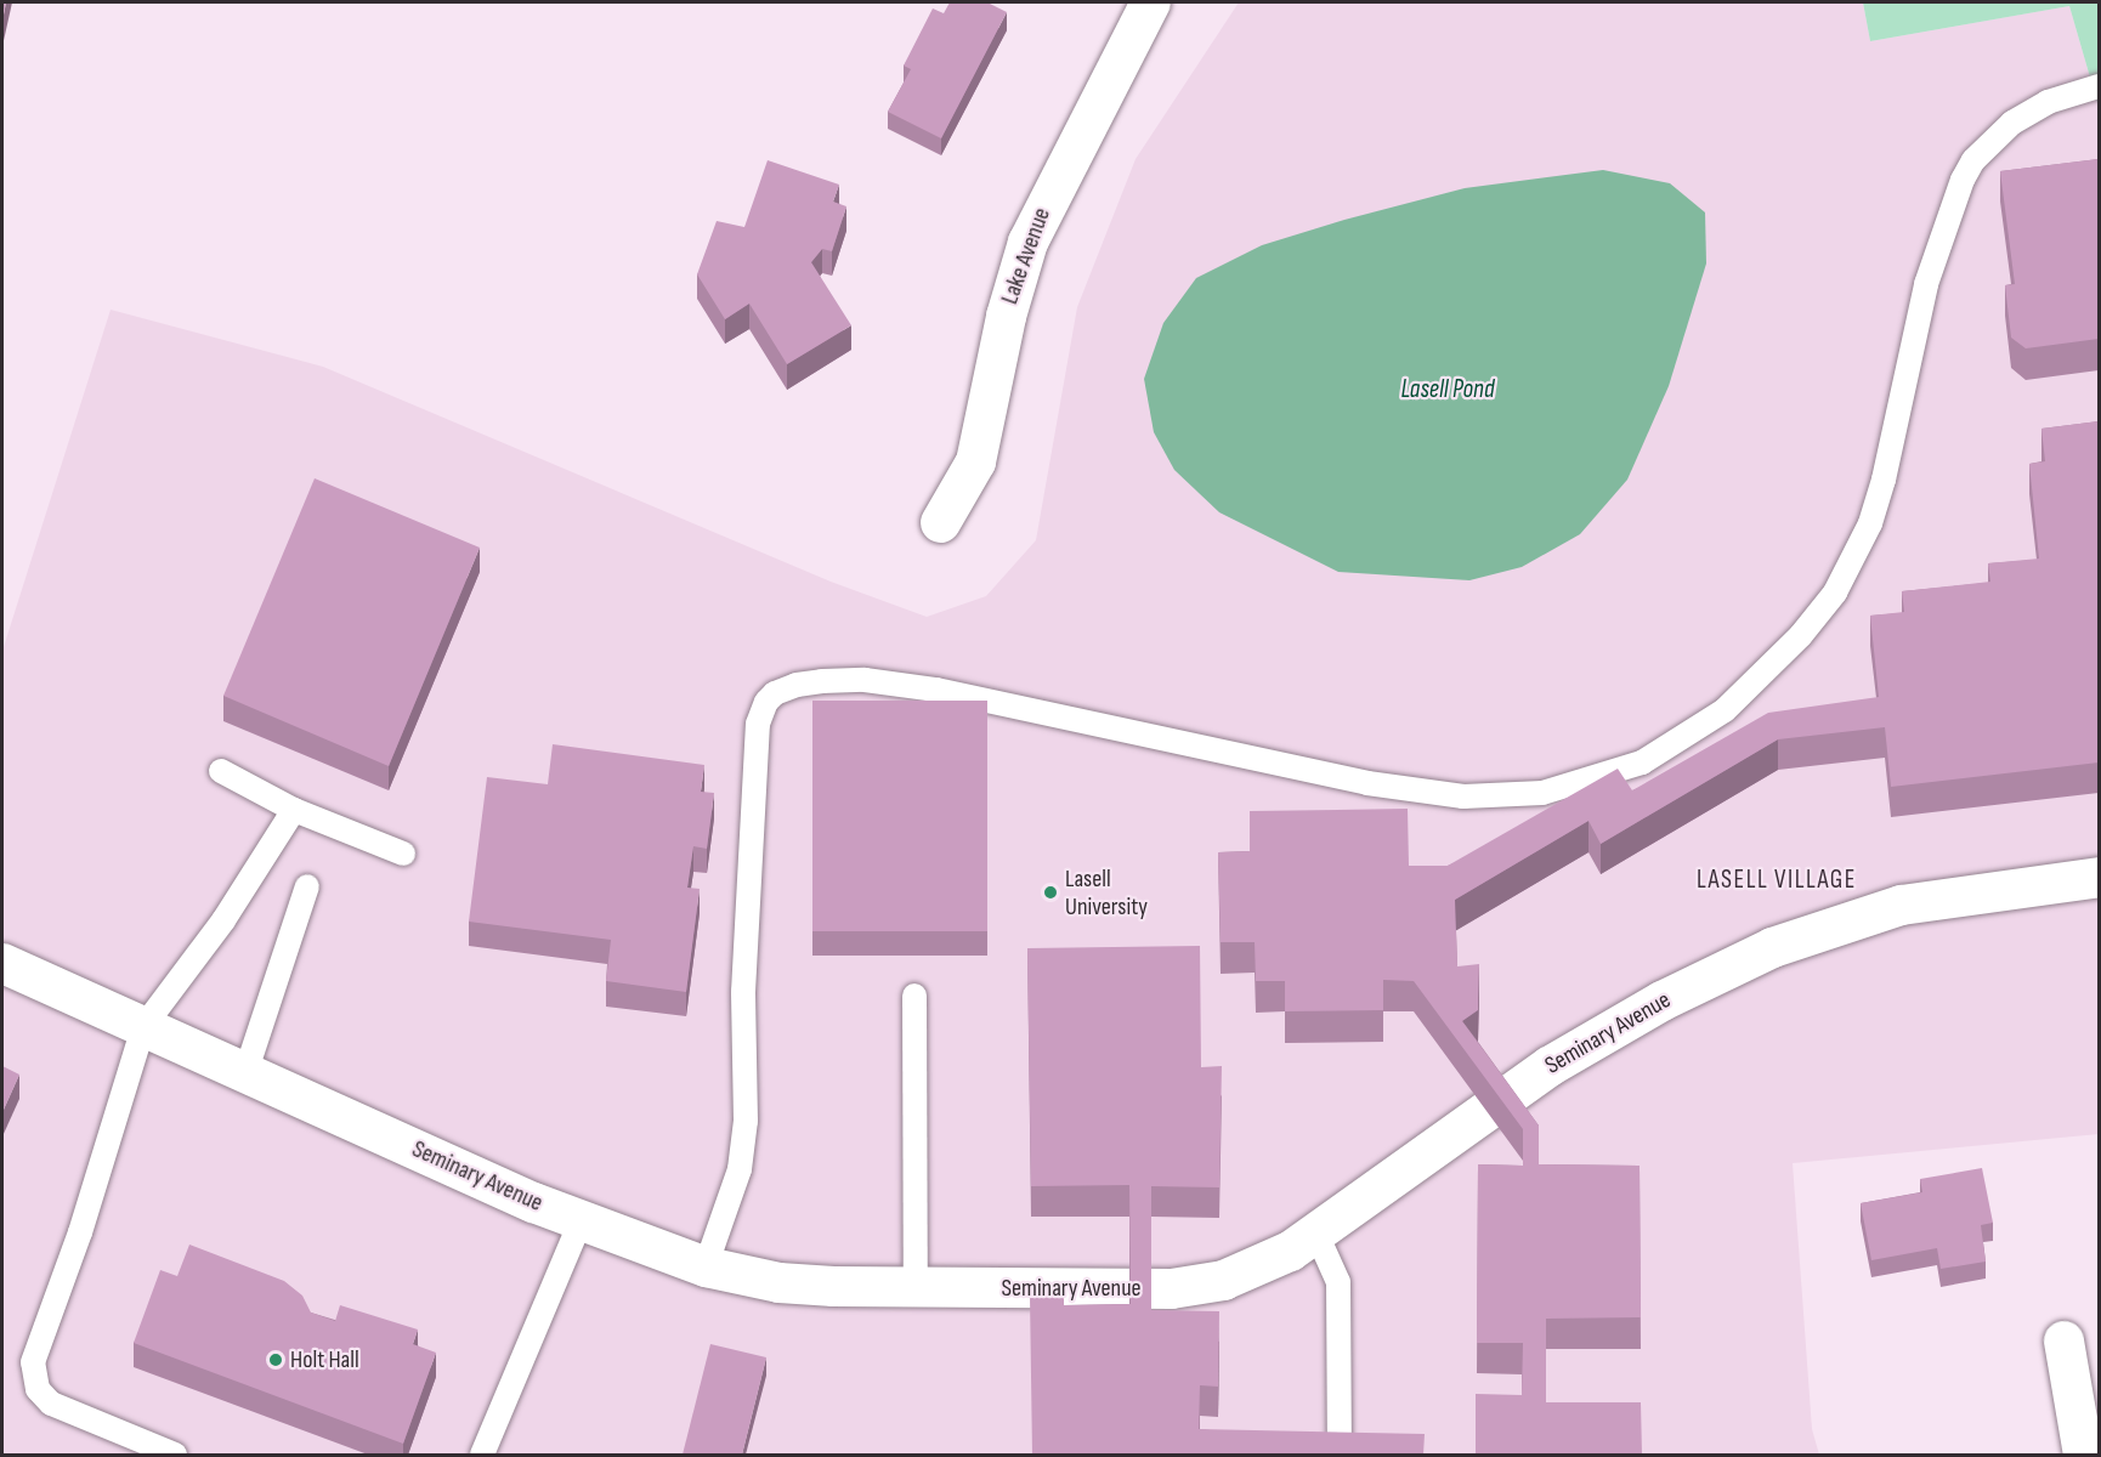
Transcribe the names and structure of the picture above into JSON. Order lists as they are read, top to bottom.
{
  "streets": {
    "street": ["Lake Avenue", "Seminary Avenue"]
  },
  "districts": ["LASELL VILLAGE"],
  "water": ["Lasell Pond"],
  "places": ["Lasell University", "Holt Hall"]
}
